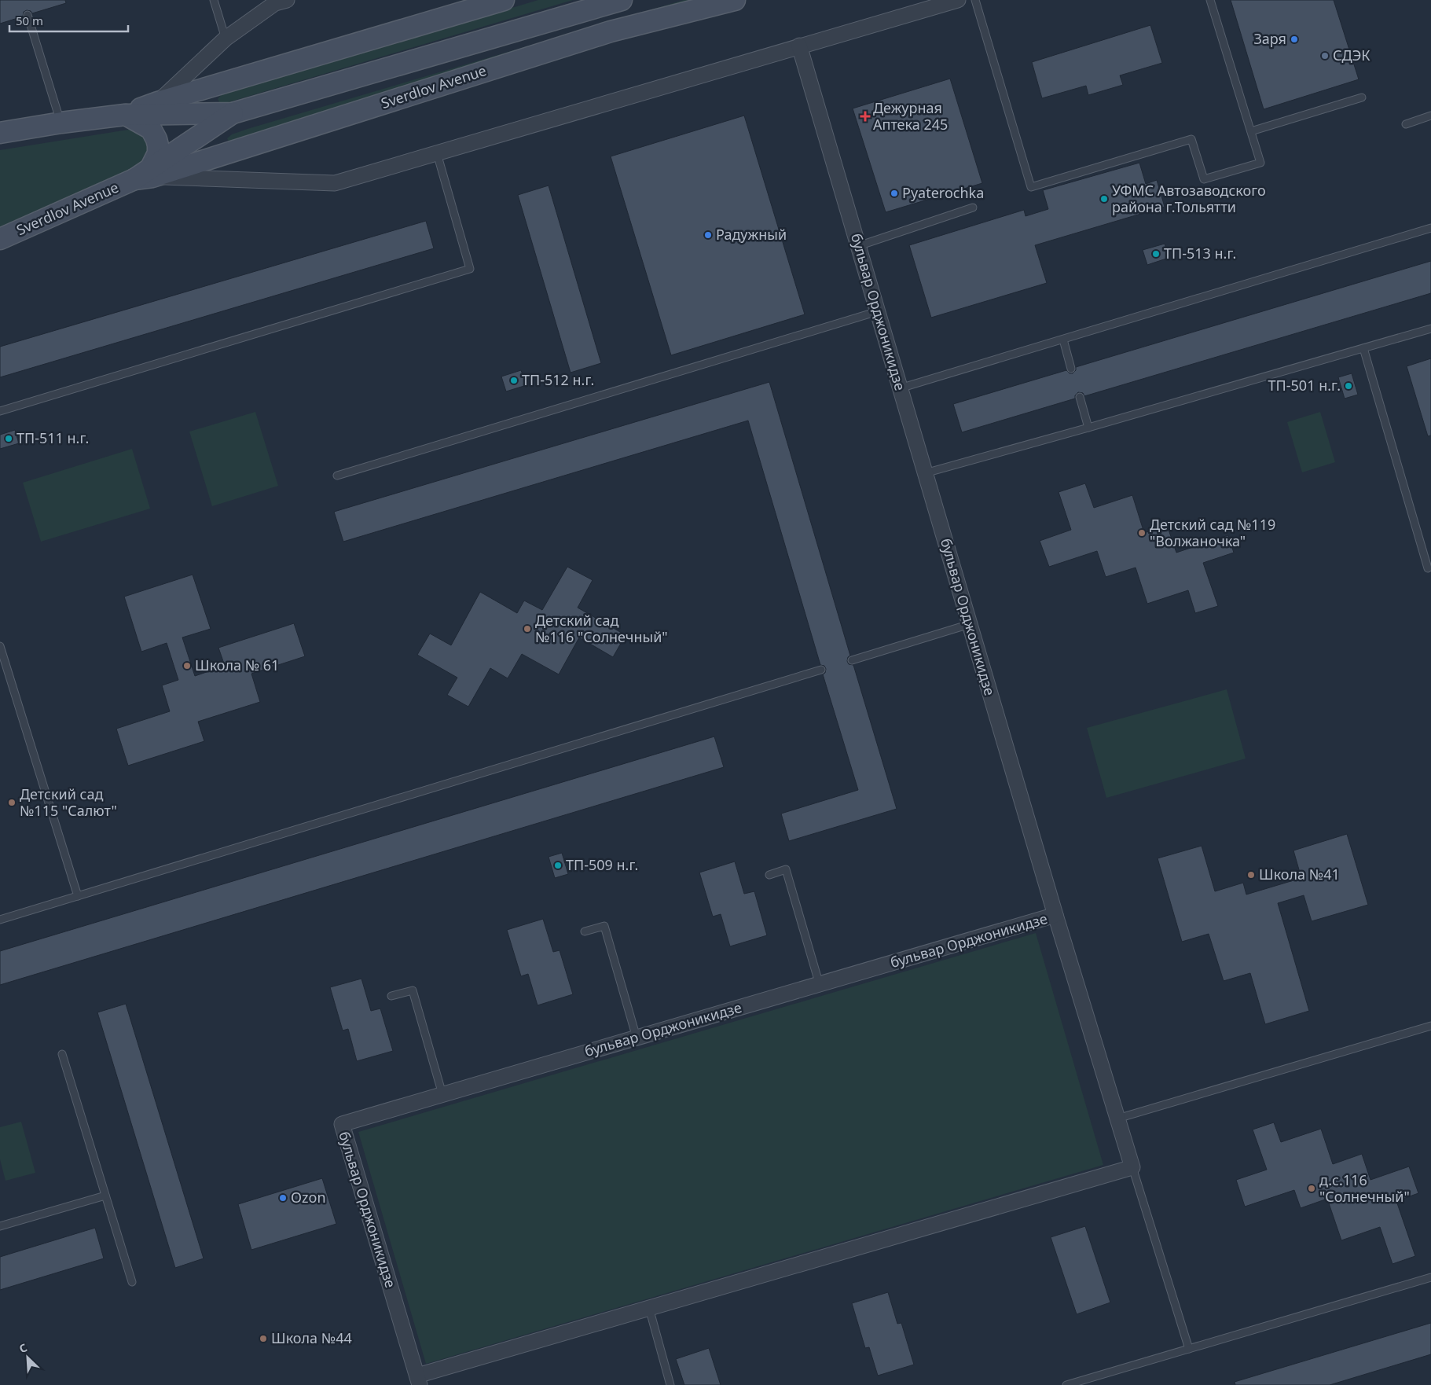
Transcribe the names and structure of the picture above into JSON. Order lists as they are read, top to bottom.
{
  "streets": {
    "main road": ["Sverdlov Avenue"],
    "street": ["бульвар Орджоникидзе"]
  },
  "places": {
    "other": [
      "Заря",
      "СДЭК",
      "Pyaterochka",
      "УФМС Автозаводского района г.Тольятти",
      "Радужный",
      "ТП-513 н.г.",
      "ТП-512 н.г.",
      "ТП-501 н.г.",
      "ТП-511 н.г.",
      "Детский сад №119 \"Волжаночка\"",
      "Детский сад №116 \"Солнечный\"",
      "Школа № 61",
      "Детский сад №115 \"Салют\"",
      "ТП-509 н.г.",
      "Школа №41",
      "д.с.116 \"Солнечный\"",
      "Ozon",
      "Школа №44"
    ],
    "health": ["Дежурная Аптека 245"]
  },
  "scale_bar": "50 m",
  "north": "top left"
}
